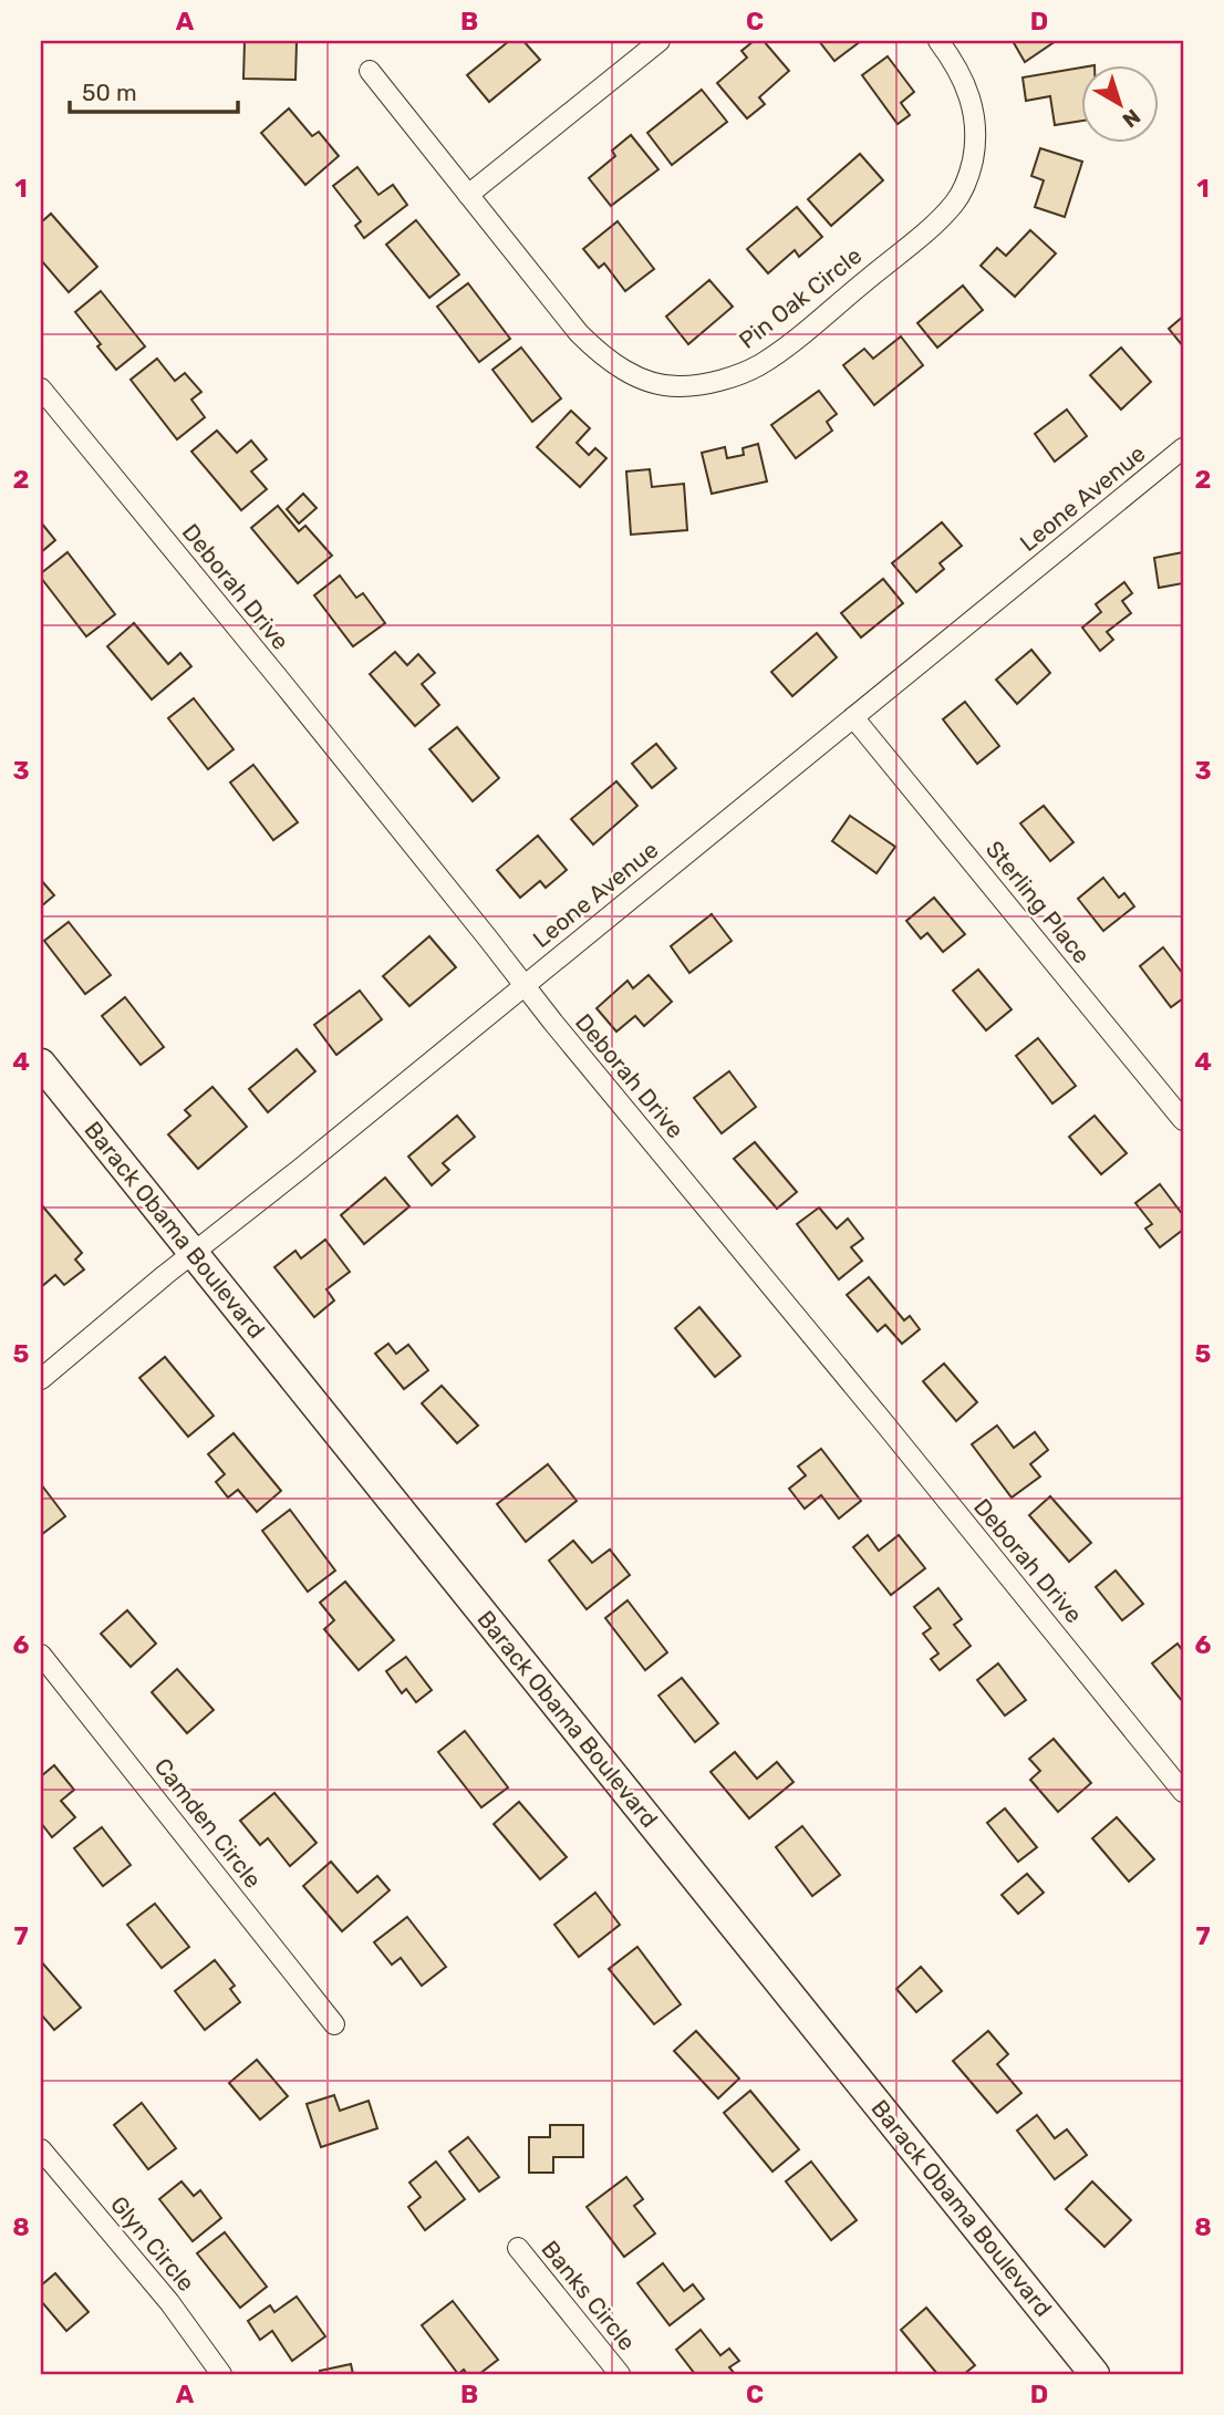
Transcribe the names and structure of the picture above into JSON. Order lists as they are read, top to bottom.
{
  "streets": {
    "main road": ["Barack Obama Boulevard"],
    "street": [
      "Pin Oak Circle",
      "Leone Avenue",
      "Deborah Drive",
      "Sterling Place",
      "Camden Circle",
      "Glyn Circle",
      "Banks Circle"
    ]
  },
  "crossings": [
    ["Leone Avenue", "Deborah Drive"],
    ["Leone Avenue", "Sterling Place"],
    ["Leone Avenue", "Barack Obama Boulevard"]
  ],
  "scale_bar": "50 m",
  "north": "bottom right",
  "grid": {
    "columns": [
      "A",
      "B",
      "C",
      "D"
    ],
    "rows": [
      "1",
      "2",
      "3",
      "4",
      "5",
      "6",
      "7",
      "8"
    ]
  }
}
